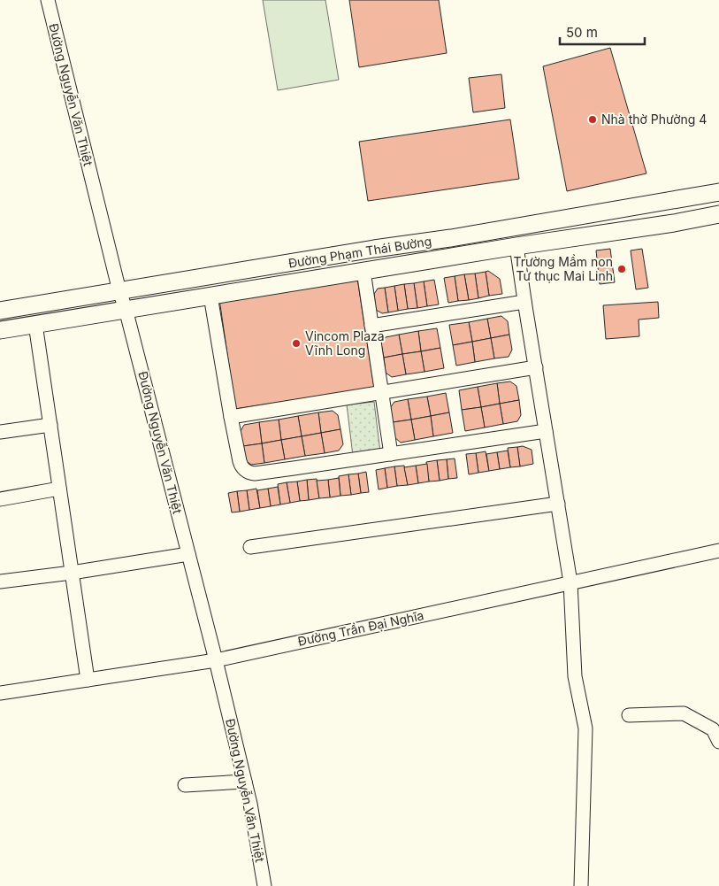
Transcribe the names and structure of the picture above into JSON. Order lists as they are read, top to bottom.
{
  "streets": {
    "main road": ["Đường Phạm Thái Bường"],
    "street": ["Đường Nguyễn Văn Thiệt", "Đường Trần Đại Nghĩa"]
  },
  "crossings": [
    ["Đường Nguyễn Văn Thiệt", "Đường Phạm Thái Bường"],
    ["Đường Nguyễn Văn Thiệt", "Đường Trần Đại Nghĩa"]
  ],
  "places": ["Nhà thờ Phường 4", "Trường Mầm non Tư thục Mai Linh", "Vincom Plaza Vĩnh Long"],
  "scale_bar": "50 m"
}
